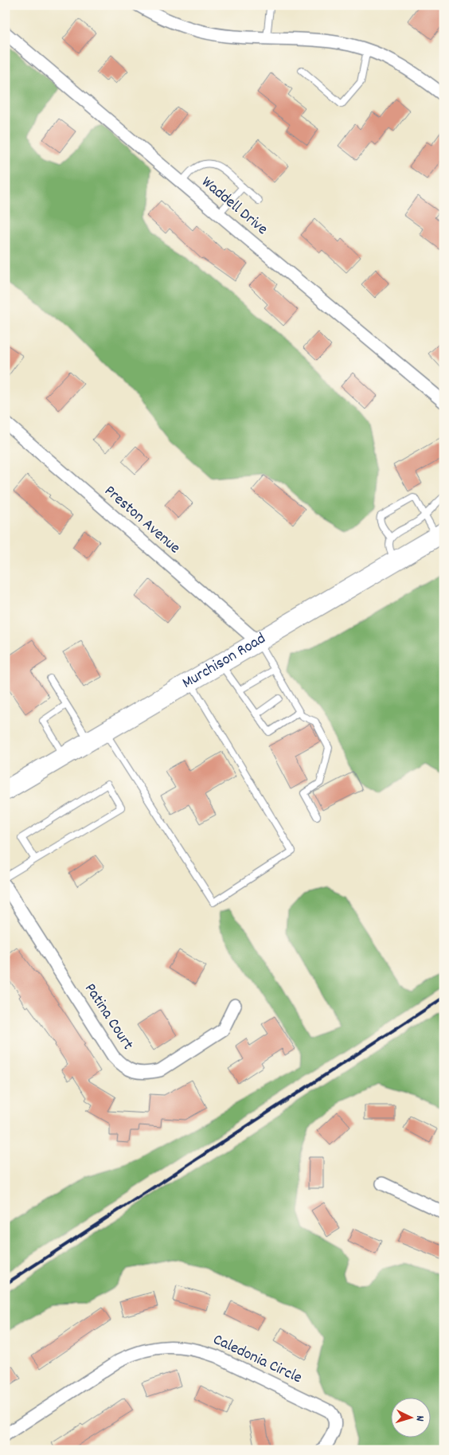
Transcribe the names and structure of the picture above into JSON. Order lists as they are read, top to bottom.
{
  "streets": {
    "main road": ["Murchison Road"],
    "street": [
      "Waddell Drive",
      "Preston Avenue",
      "Patina Court",
      "Caledonia Circle"
    ]
  },
  "crossings": [
    ["Preston Avenue", "Murchison Road"]
  ],
  "north": "right"
}
